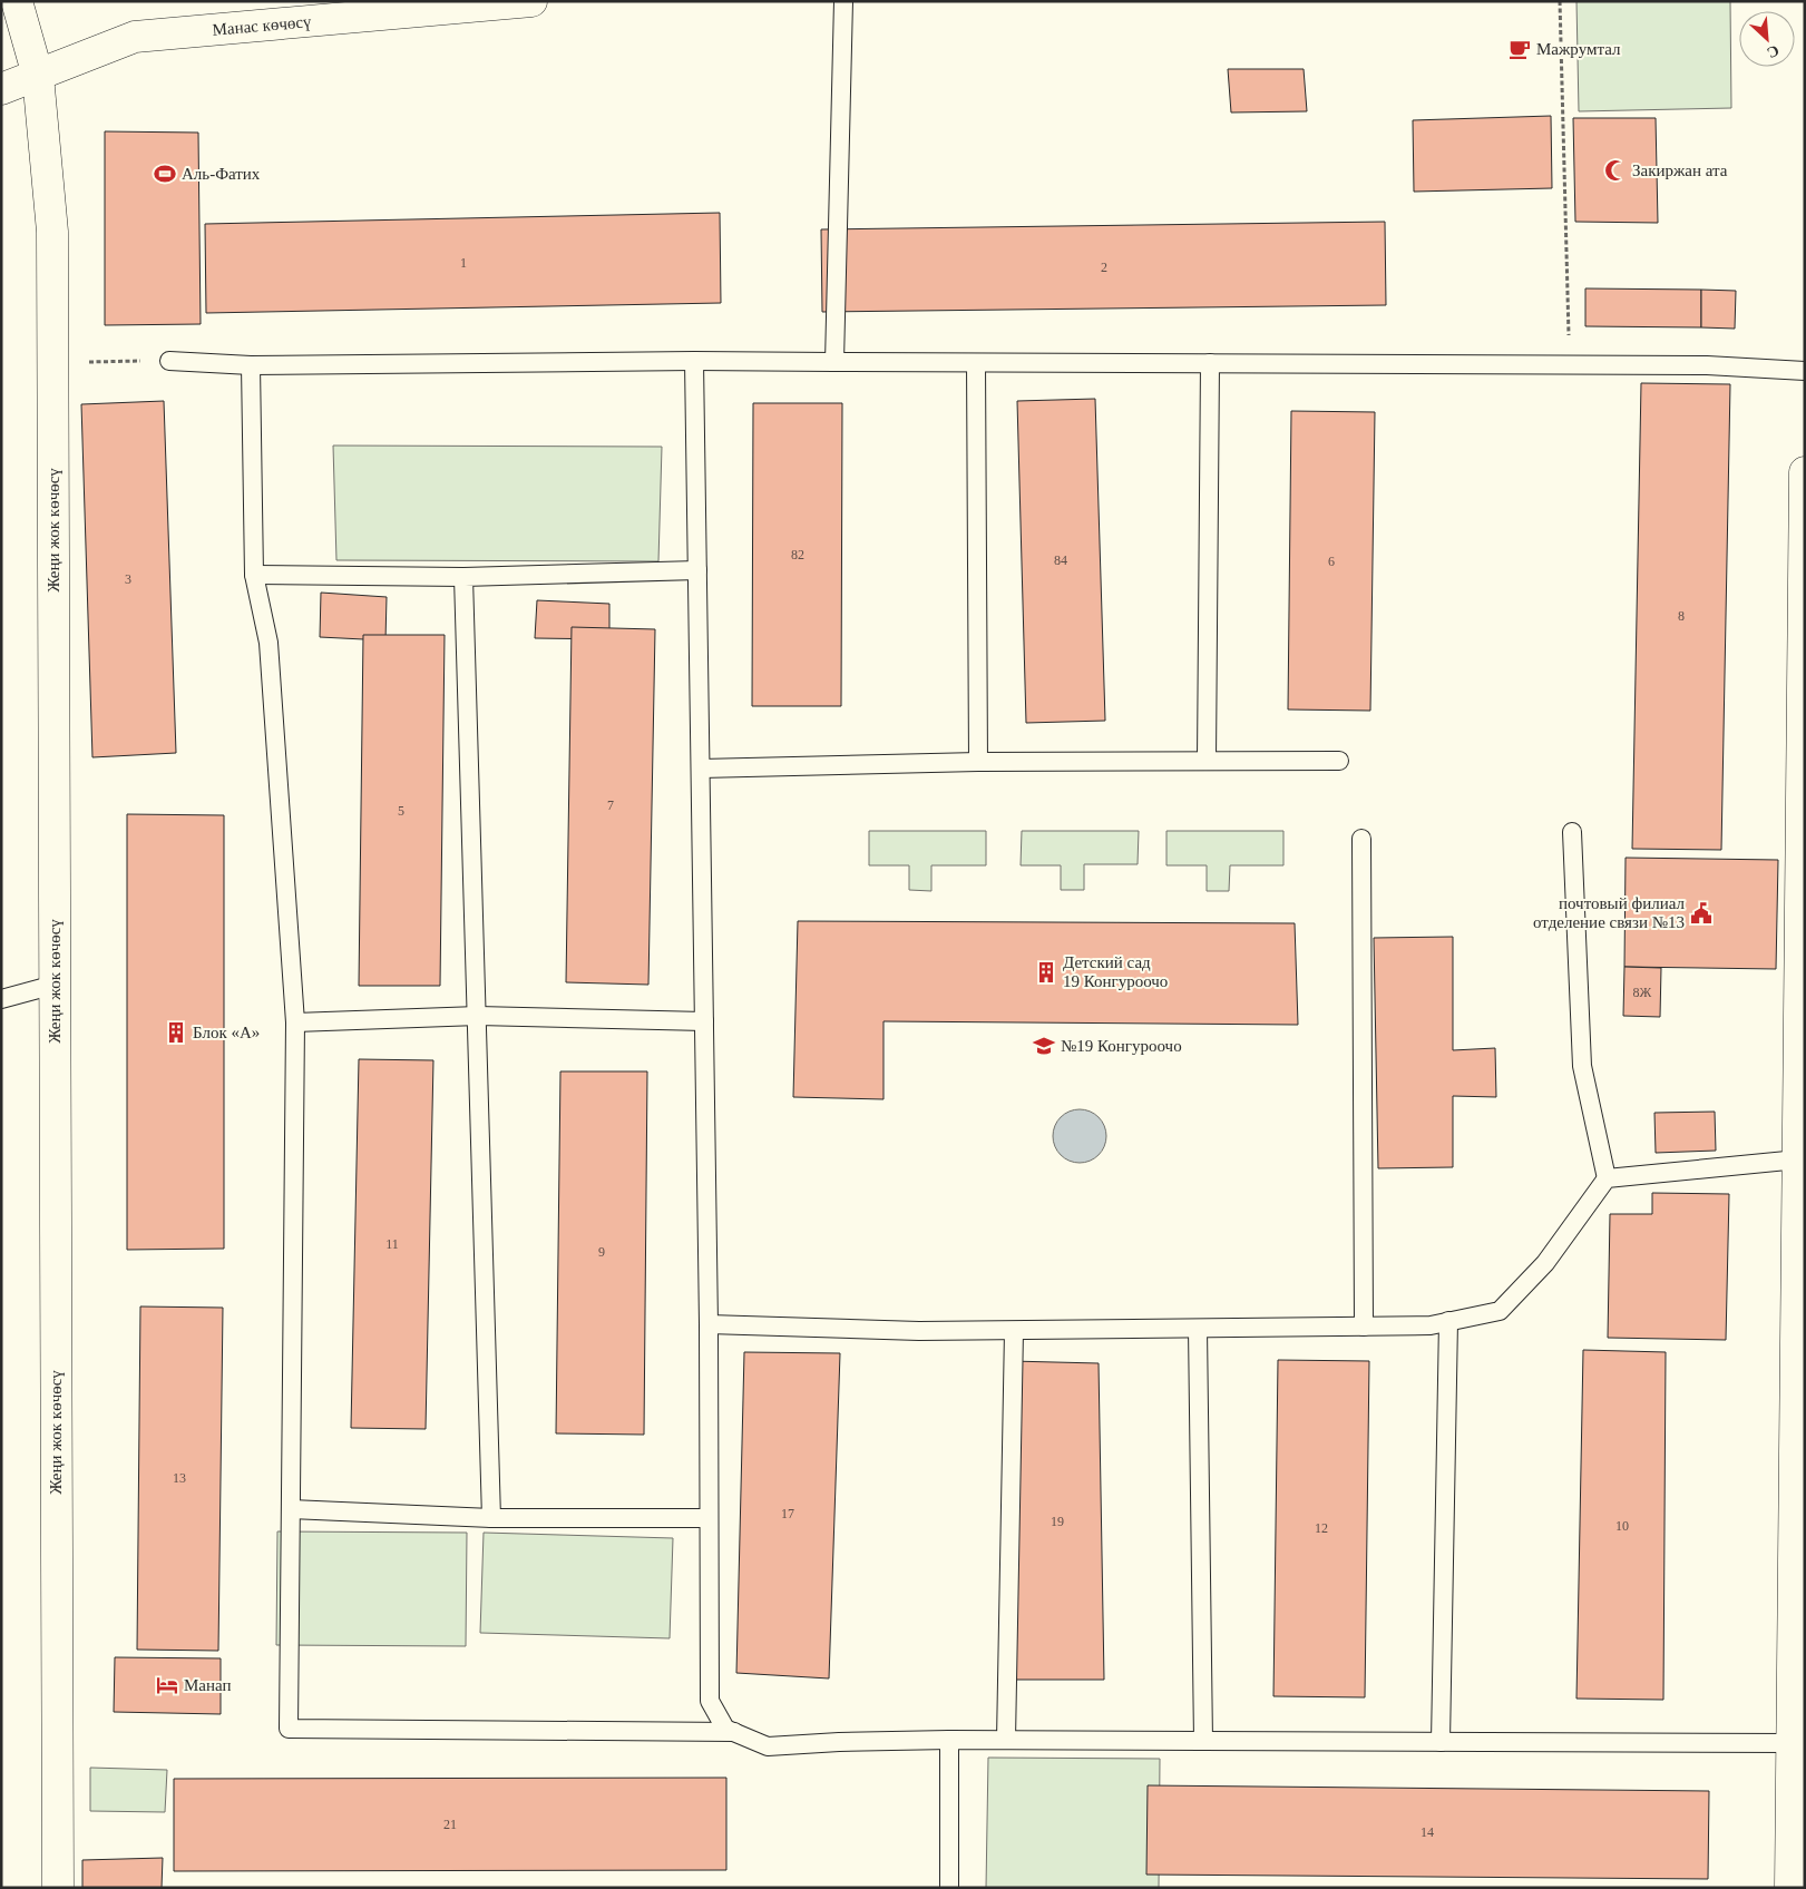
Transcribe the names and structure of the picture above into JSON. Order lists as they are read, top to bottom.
{
  "streets": {
    "main road": ["Манас көчөсү", "Жеңи жок көчөсү"]
  },
  "crossings": [
    ["Манас көчөсү", "Жеңи жок көчөсү"]
  ],
  "places": {
    "cafe": ["Мажрумтал"],
    "mosque": ["Закиржан ата"],
    "sports": ["Аль-Фатих"],
    "public building": ["почтовый филиал отделение связи №13"],
    "building": ["Детский сад 19 Конгуроочо", "Блок «А»"],
    "school or university": ["№19 Конгуроочо"],
    "hotel": ["Манап"]
  },
  "house_numbers": [
    "1",
    "2",
    "82",
    "84",
    "6",
    "3",
    "8",
    "7",
    "5",
    "8Ж",
    "11",
    "9",
    "13",
    "17",
    "19",
    "10",
    "12",
    "21",
    "14"
  ],
  "north": "bottom right"
}
